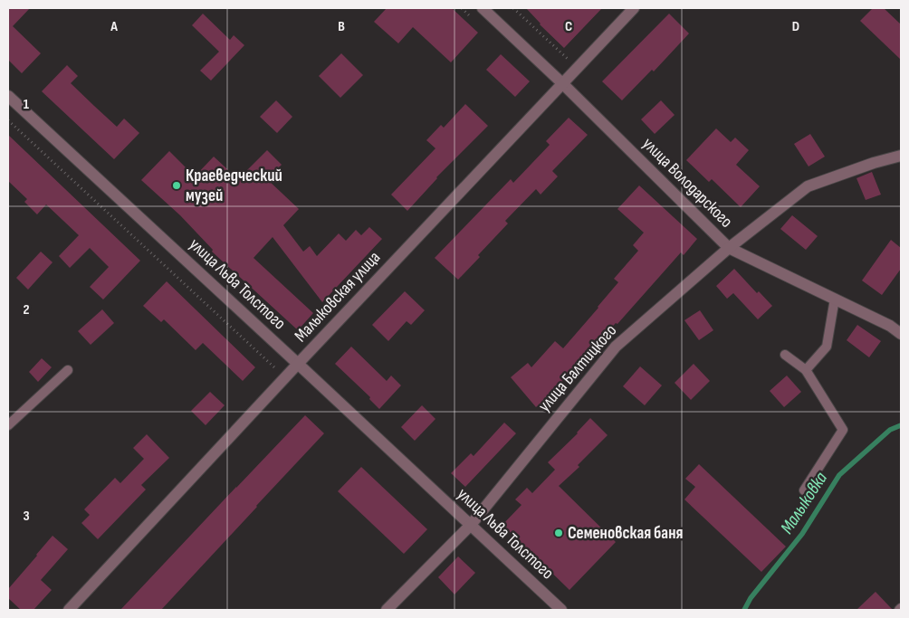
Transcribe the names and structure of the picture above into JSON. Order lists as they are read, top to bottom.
{
  "streets": {
    "street": [
      "улица Володарского",
      "улица Льва Толстого",
      "Малыковская улица",
      "улица Балтицкого"
    ]
  },
  "crossings": [
    ["улица Володарского", "Малыковская улица"],
    ["улица Володарского", "улица Балтицкого"],
    ["улица Льва Толстого", "Малыковская улица"],
    ["улица Льва Толстого", "улица Балтицкого"]
  ],
  "water": ["Малыковка"],
  "places": ["Краеведческий музей", "Семеновская баня"],
  "grid": {
    "columns": [
      "A",
      "B",
      "C",
      "D"
    ],
    "rows": ["1", "2", "3"]
  }
}
